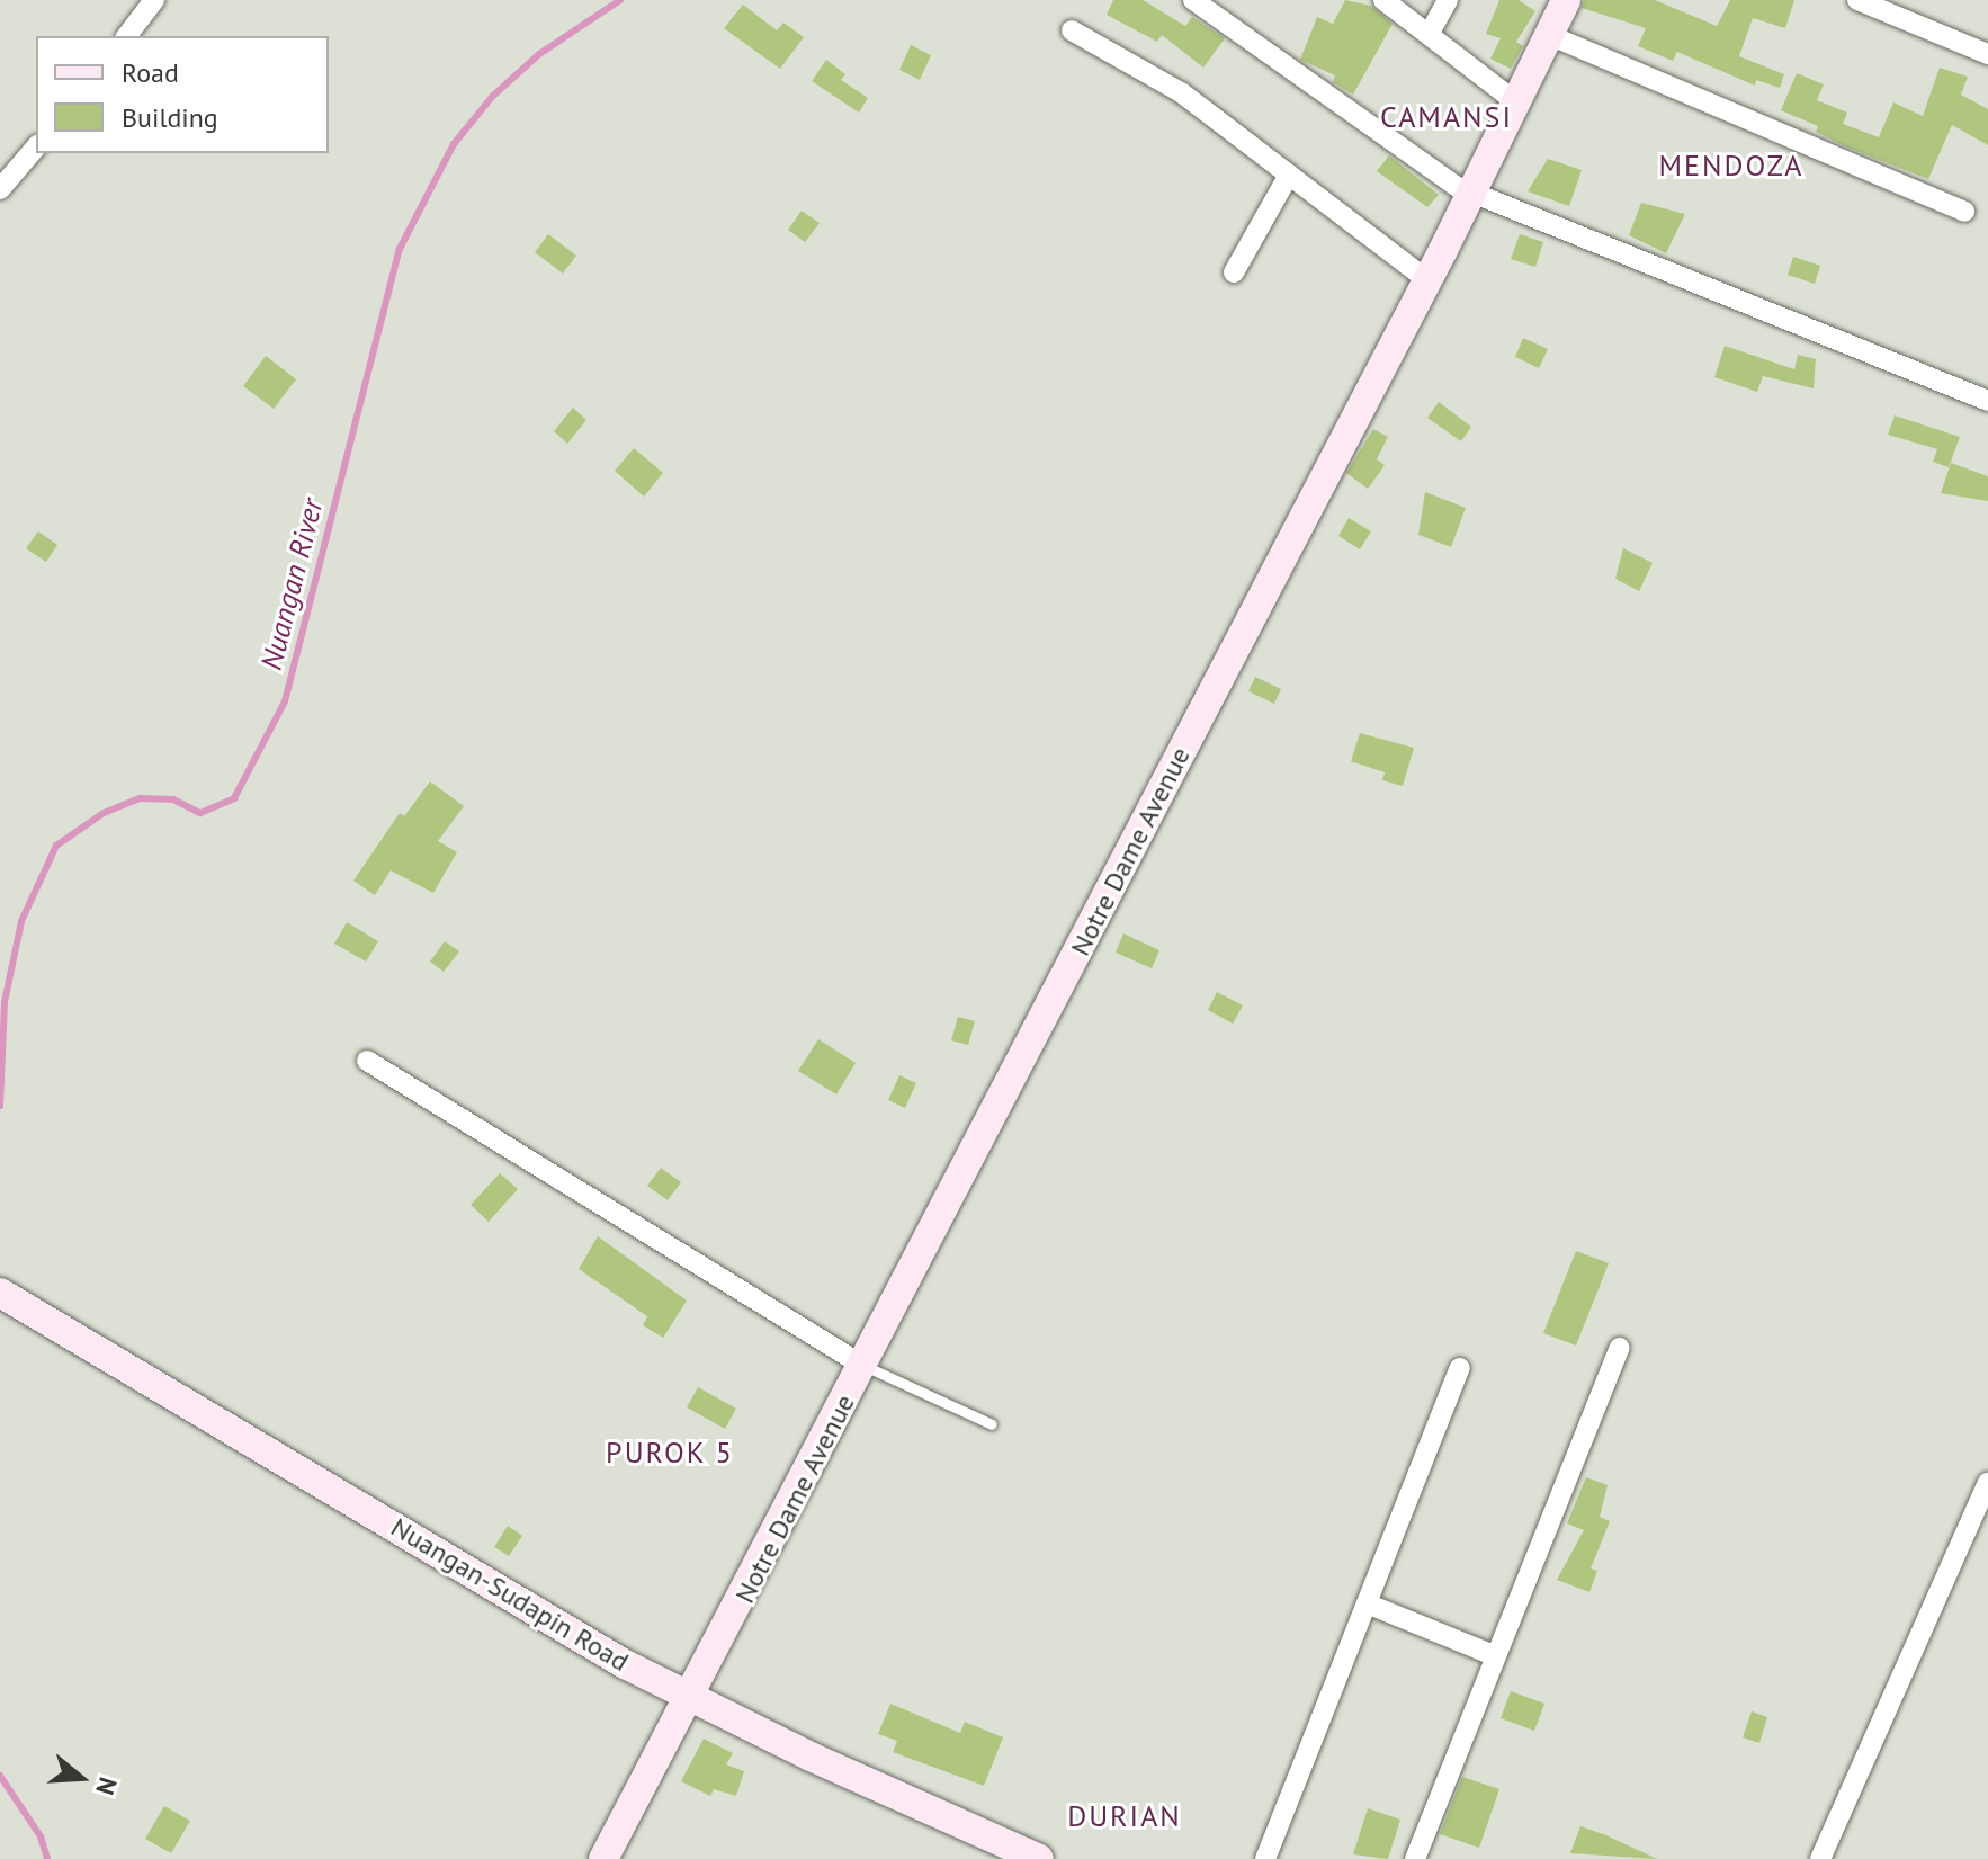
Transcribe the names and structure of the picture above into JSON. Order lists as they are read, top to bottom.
{
  "streets": {
    "street": ["Notre Dame Avenue", "Nuangan-Sudapin Road"]
  },
  "crossings": [
    ["Notre Dame Avenue", "Nuangan-Sudapin Road"]
  ],
  "districts": [
    "CAMANSI",
    "MENDOZA",
    "PUROK 5",
    "DURIAN"
  ],
  "water": ["Nuangan River"],
  "legend": ["Road", "Building"],
  "north": "right"
}
